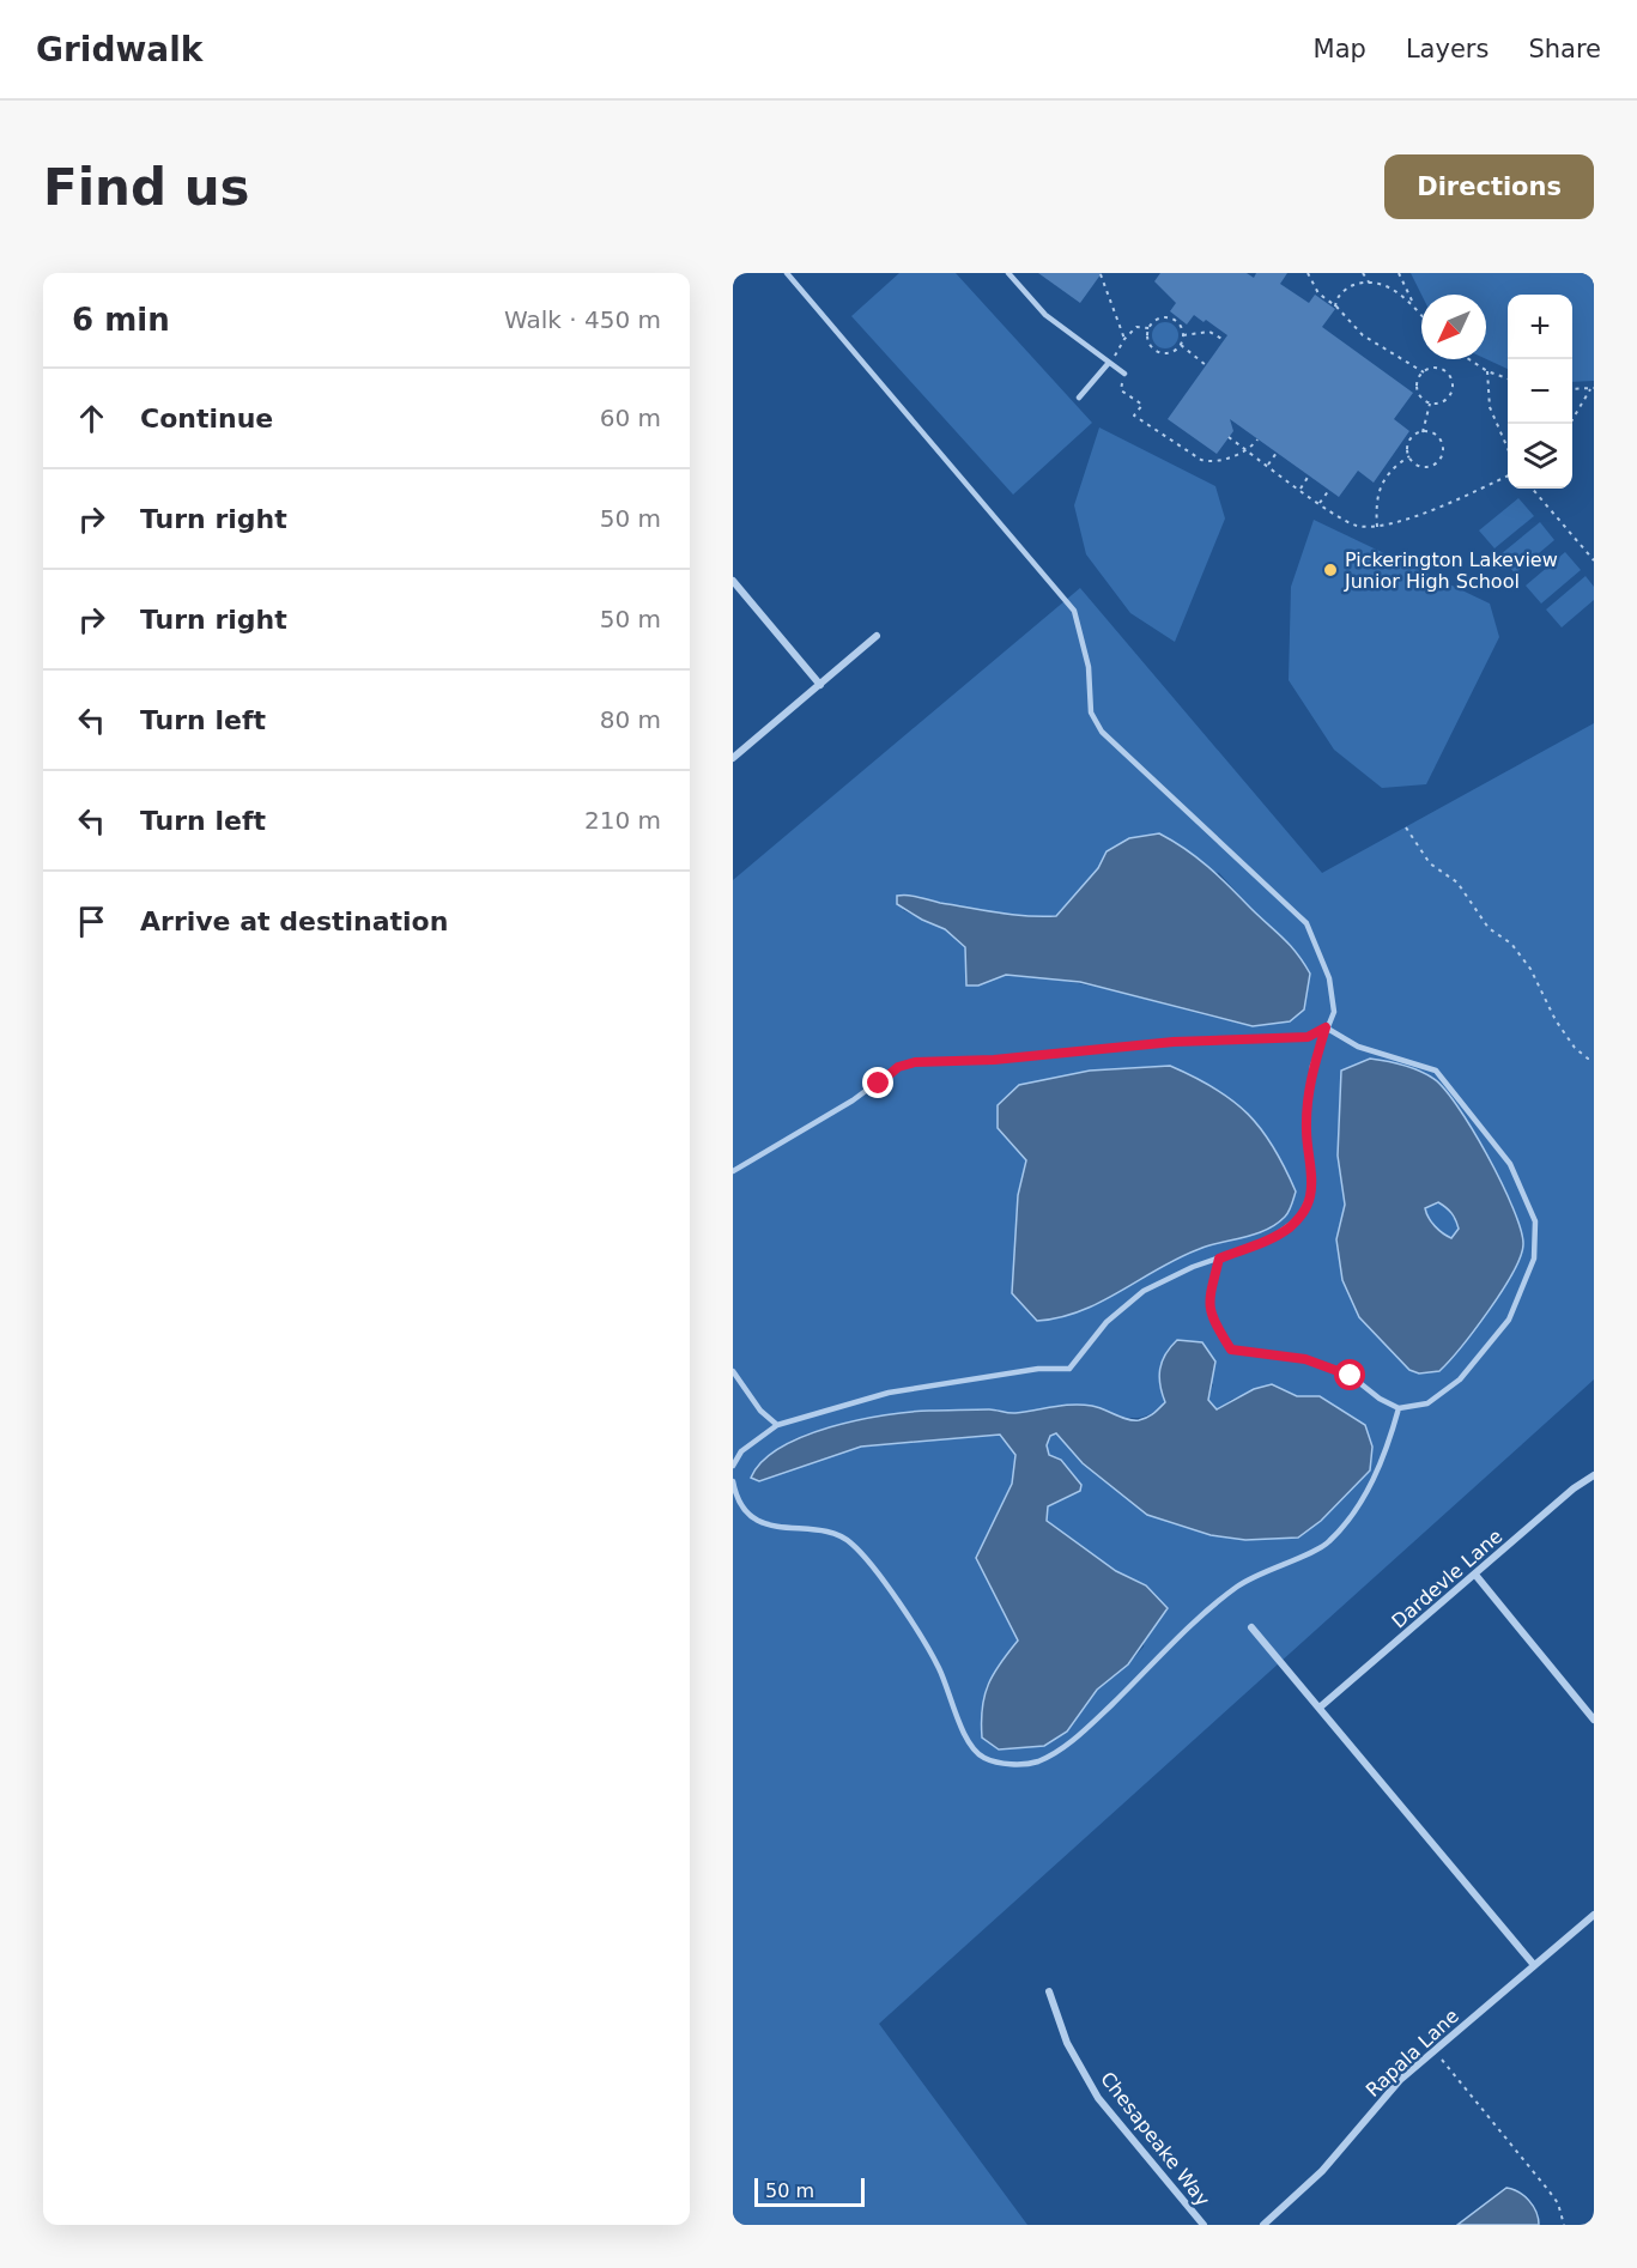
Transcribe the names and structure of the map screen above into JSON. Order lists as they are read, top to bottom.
{
  "streets": {
    "street": ["Dardevle Lane", "Rapala Lane", "Chesapeake Way"]
  },
  "places": ["Pickerington Lakeview Junior High School"],
  "scale_bar": "50 m",
  "north": "bottom left",
  "page": {
    "header": "Gridwalk",
    "nav": ["Map", "Layers", "Share"],
    "buttons": "Directions",
    "title": "Find us",
    "heading": ["6 min", "Walk · 450 m"],
    "map_buttons": ["+", "−"],
    "list": [
      ["Continue", "60 m"],
      ["Turn right", "50 m"],
      ["Turn right", "50 m"],
      ["Turn left", "80 m"],
      ["Turn left", "210 m"],
      "Arrive at destination"
    ],
    "scale": "50 m"
  }
}
